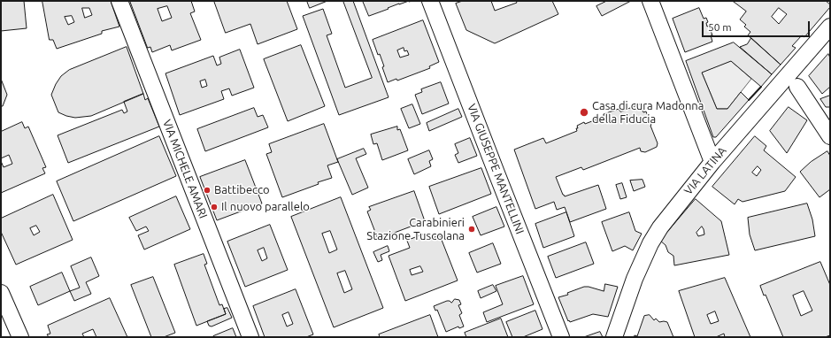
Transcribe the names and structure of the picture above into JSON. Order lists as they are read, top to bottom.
{
  "streets": {
    "street": ["VIA MICHELE AMARI", "VIA GIUSEPPE MANTELLINI", "VIA LATINA"]
  },
  "places": [
    "Casa di cura Madonna della Fiducia",
    "Battibecco",
    "Il nuovo parallelo",
    "Carabinieri Stazione Tuscolana"
  ],
  "scale_bar": "50 m"
}
